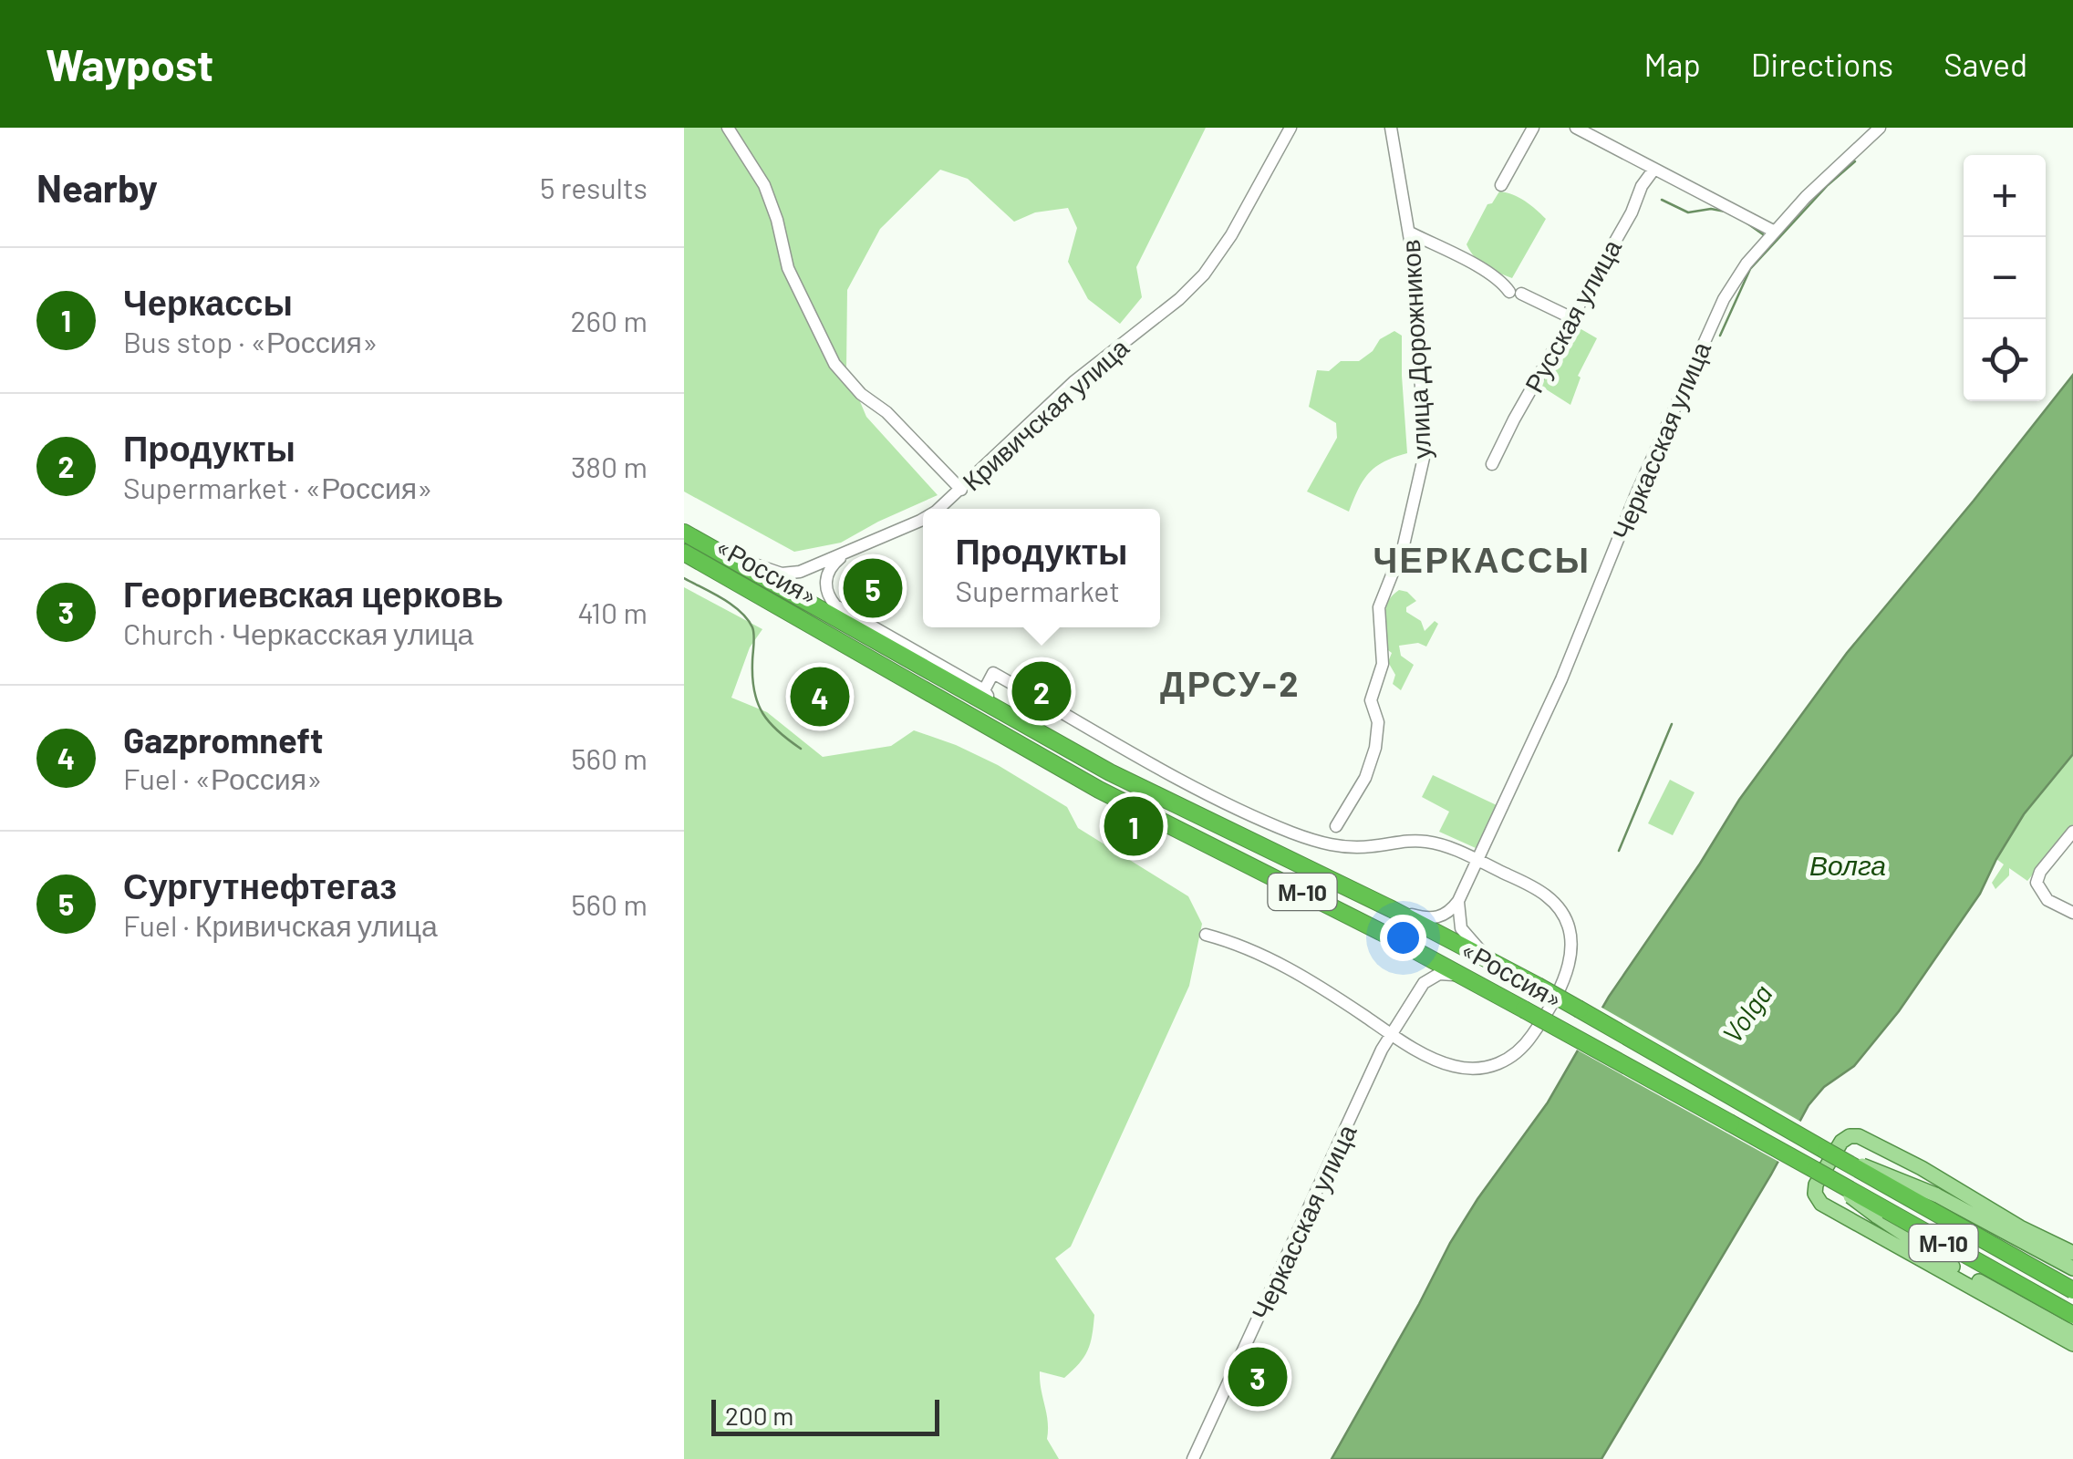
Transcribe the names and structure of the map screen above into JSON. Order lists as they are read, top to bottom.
{
  "streets": {
    "highway": ["«Россия»", "М-10"],
    "street": [
      "Русская улица",
      "улица Дорожников",
      "Кривичская улица",
      "Черкасская улица"
    ]
  },
  "crossings": [
    ["Кривичская улица", "«Россия»"]
  ],
  "districts": ["ЧЕРКАССЫ", "ДРСУ-2"],
  "water": ["Волга", "Volga"],
  "scale_bar": "200 m",
  "page": {
    "header": "Waypost",
    "nav": ["Map", "Directions", "Saved"],
    "heading": ["Nearby", "5 results"],
    "map_buttons": ["+", "−"],
    "list": [
      {
        "mark": "1",
        "name": "Черкассы",
        "note": "Bus stop · «Россия»",
        "value": "260 m"
      },
      {
        "mark": "2",
        "name": "Продукты",
        "note": "Supermarket · «Россия»",
        "value": "380 m"
      },
      {
        "mark": "3",
        "name": "Георгиевская церковь",
        "note": "Church · Черкасская улица",
        "value": "410 m"
      },
      {
        "mark": "4",
        "name": "Gazpromneft",
        "note": "Fuel · «Россия»",
        "value": "560 m"
      },
      {
        "mark": "5",
        "name": "Сургутнефтегаз",
        "note": "Fuel · Кривичская улица",
        "value": "560 m"
      }
    ],
    "popup": ["Продукты", "Supermarket"],
    "pins": [
      "5",
      "2",
      "4",
      "1",
      "3"
    ],
    "scale": "200 m"
  }
}
